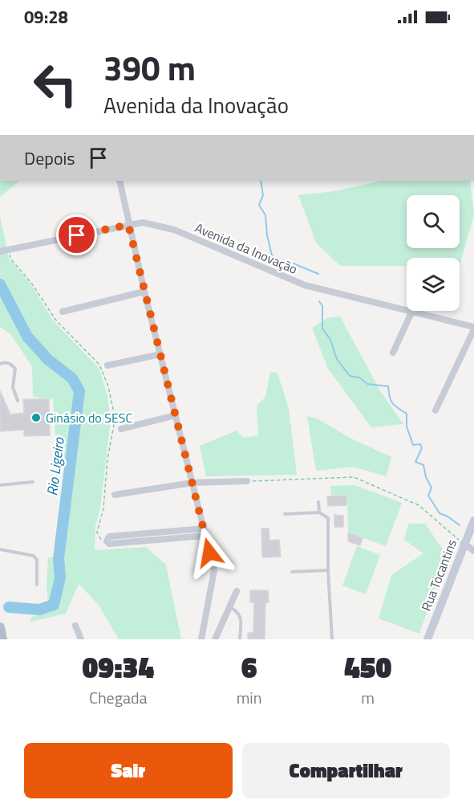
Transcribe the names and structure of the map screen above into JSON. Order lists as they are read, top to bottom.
{
  "streets": {
    "main road": ["Rua Tocantins"],
    "street": ["Avenida da Inovação"]
  },
  "water": ["Rio Ligeiro"],
  "places": ["Ginásio do SESC"],
  "page": {
    "status": "09:28",
    "turn": ["390 m", "Avenida da Inovação"],
    "then": "Depois",
    "eta": [
      "09:34",
      "Chegada",
      "6",
      "min",
      "450",
      "m"
    ],
    "buttons": ["Sair", "Compartilhar"]
  }
}
